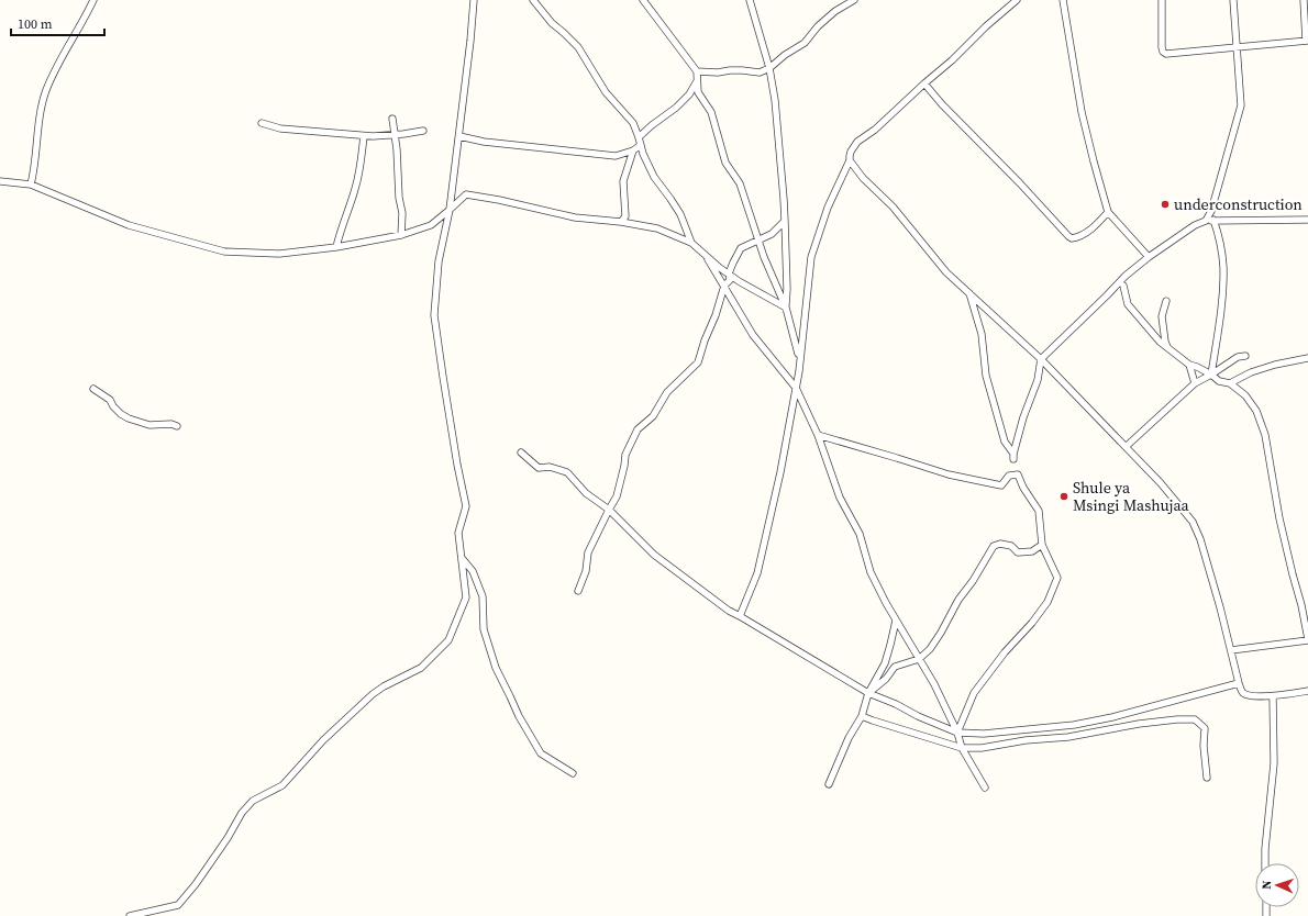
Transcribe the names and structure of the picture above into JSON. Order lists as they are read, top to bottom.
{
  "places": ["underconstruction", "Shule ya Msingi Mashujaa"],
  "scale_bar": "100 m",
  "north": "left"
}
